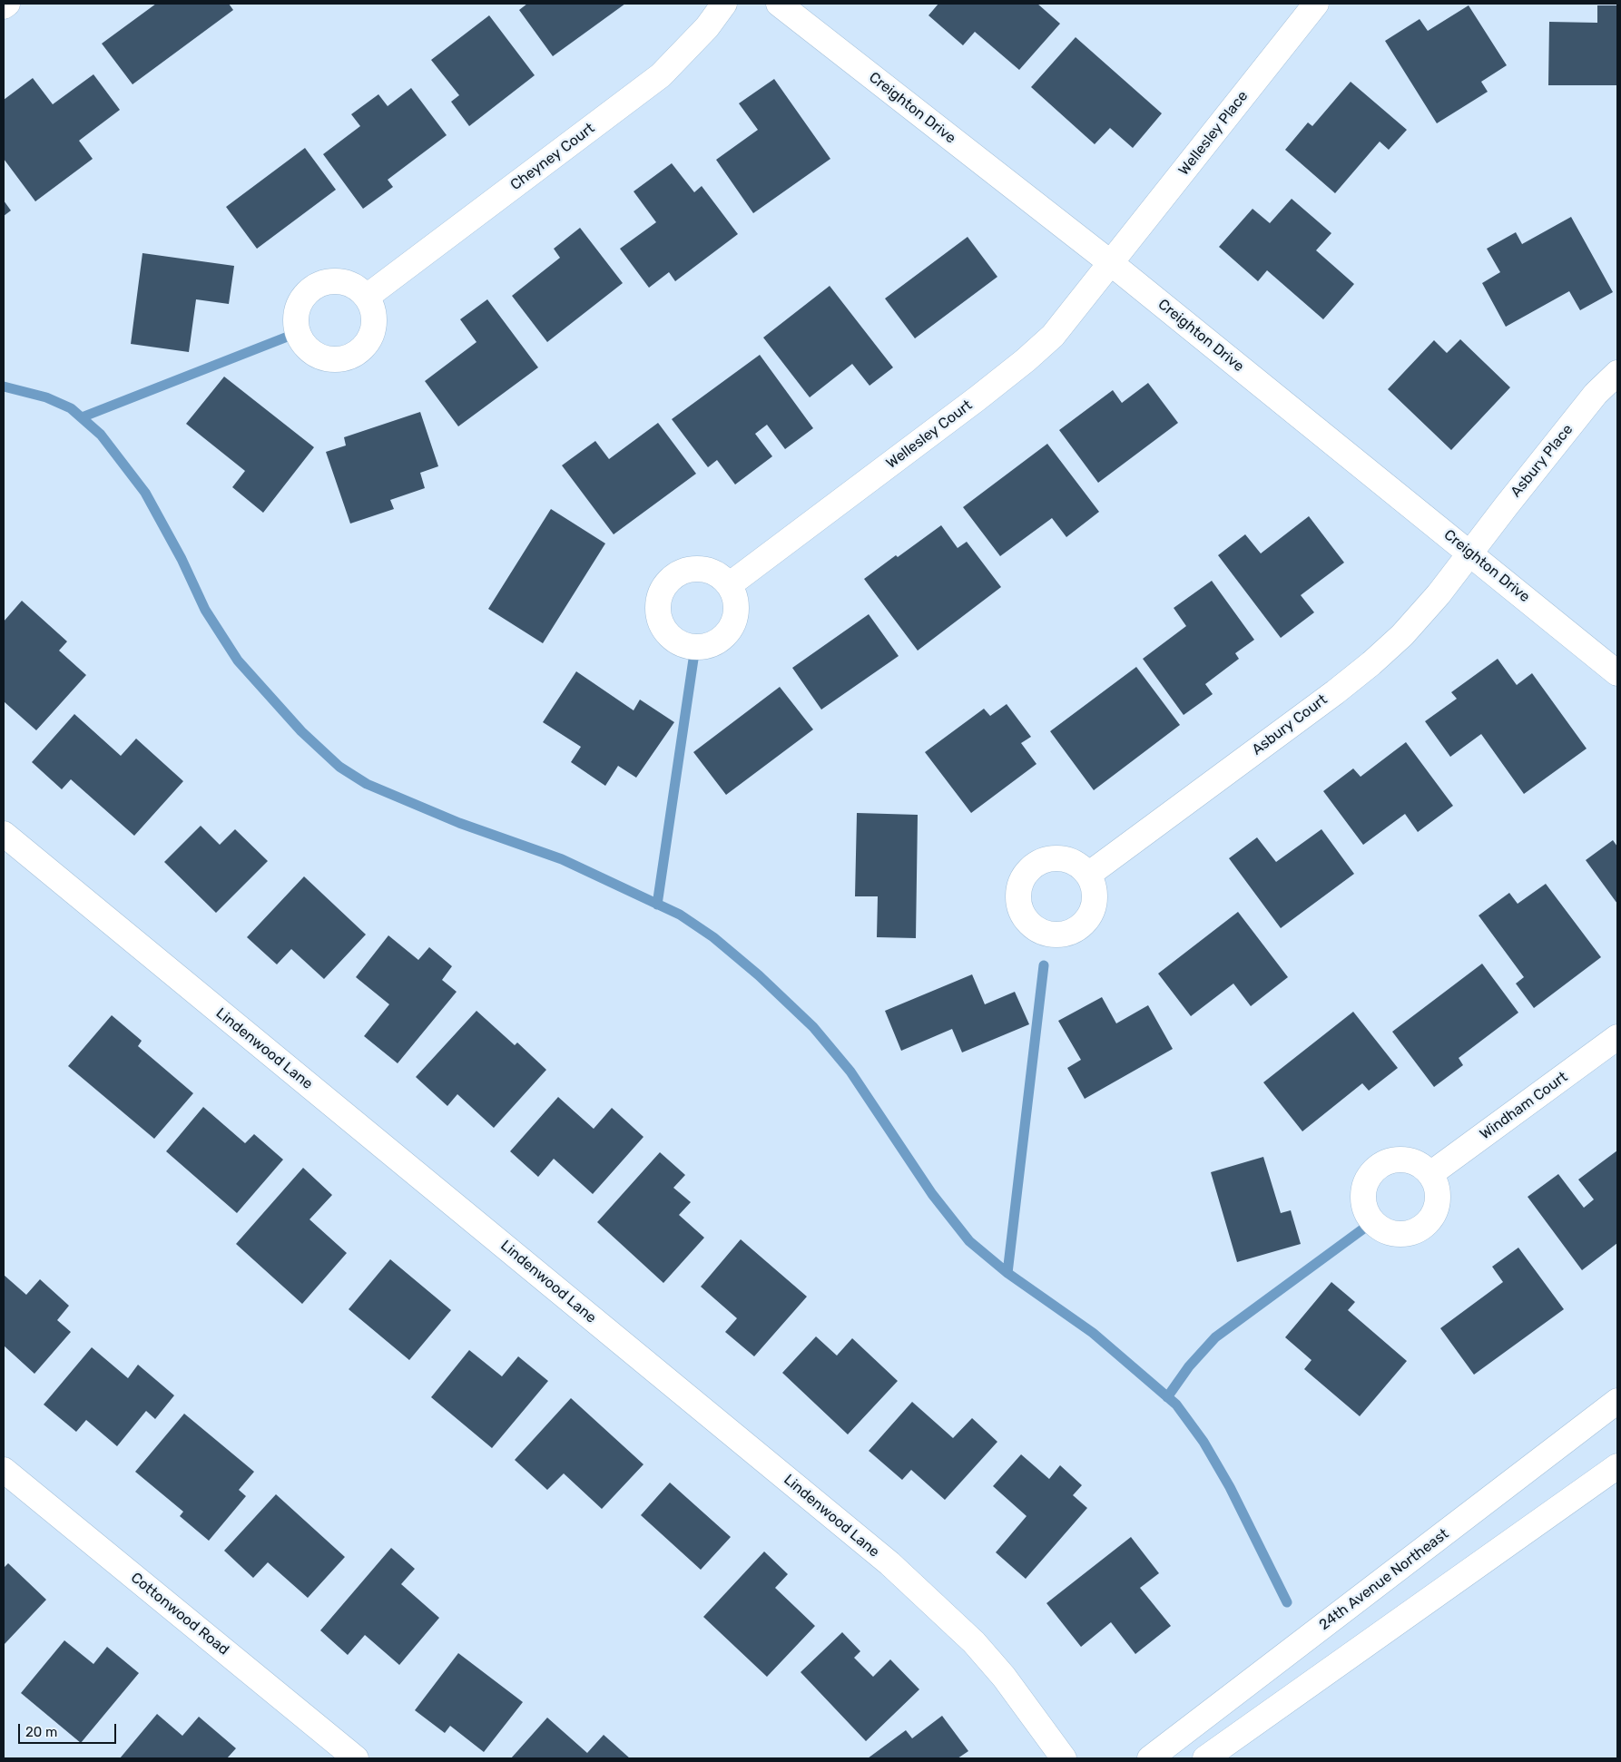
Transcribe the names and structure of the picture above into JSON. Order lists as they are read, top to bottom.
{
  "streets": {
    "street": [
      "Creighton Drive",
      "Wellesley Place",
      "Cheyney Court",
      "Wellesley Court",
      "Asbury Place",
      "Asbury Court",
      "Lindenwood Lane",
      "Windham Court",
      "24th Avenue Northeast",
      "Cottonwood Road"
    ]
  },
  "crossings": [
    ["Creighton Drive", "Wellesley Place"],
    ["Creighton Drive", "Wellesley Court"],
    ["Creighton Drive", "Asbury Place"],
    ["Creighton Drive", "Asbury Court"],
    ["Wellesley Place", "Wellesley Court"],
    ["Asbury Place", "Asbury Court"]
  ],
  "scale_bar": "20 m"
}
